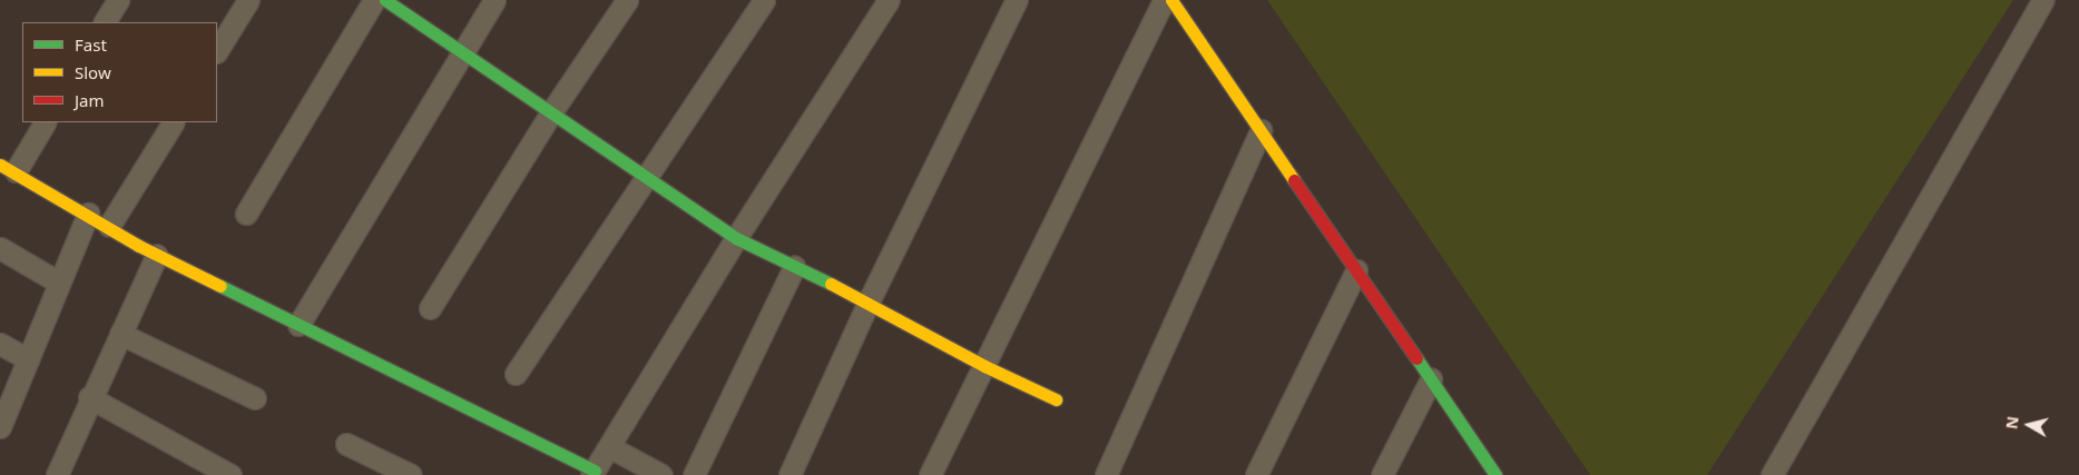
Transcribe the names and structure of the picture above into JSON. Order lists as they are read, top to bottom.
{
  "legend": ["Fast", "Slow", "Jam"],
  "north": "left"
}
